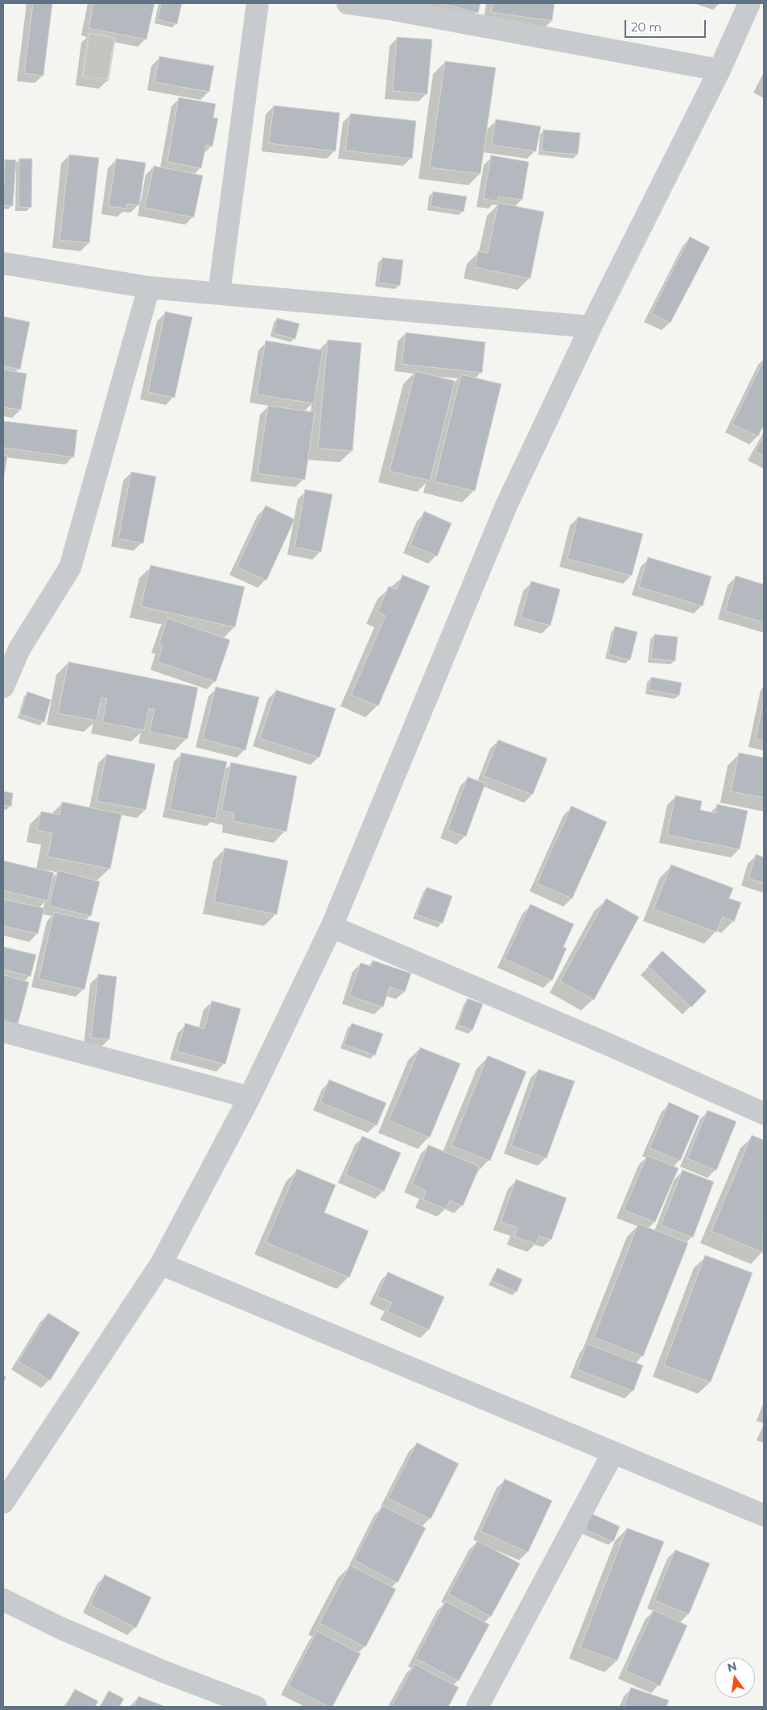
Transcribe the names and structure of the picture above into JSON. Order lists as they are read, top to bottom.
{
  "scale_bar": "20 m",
  "north": "top"
}
